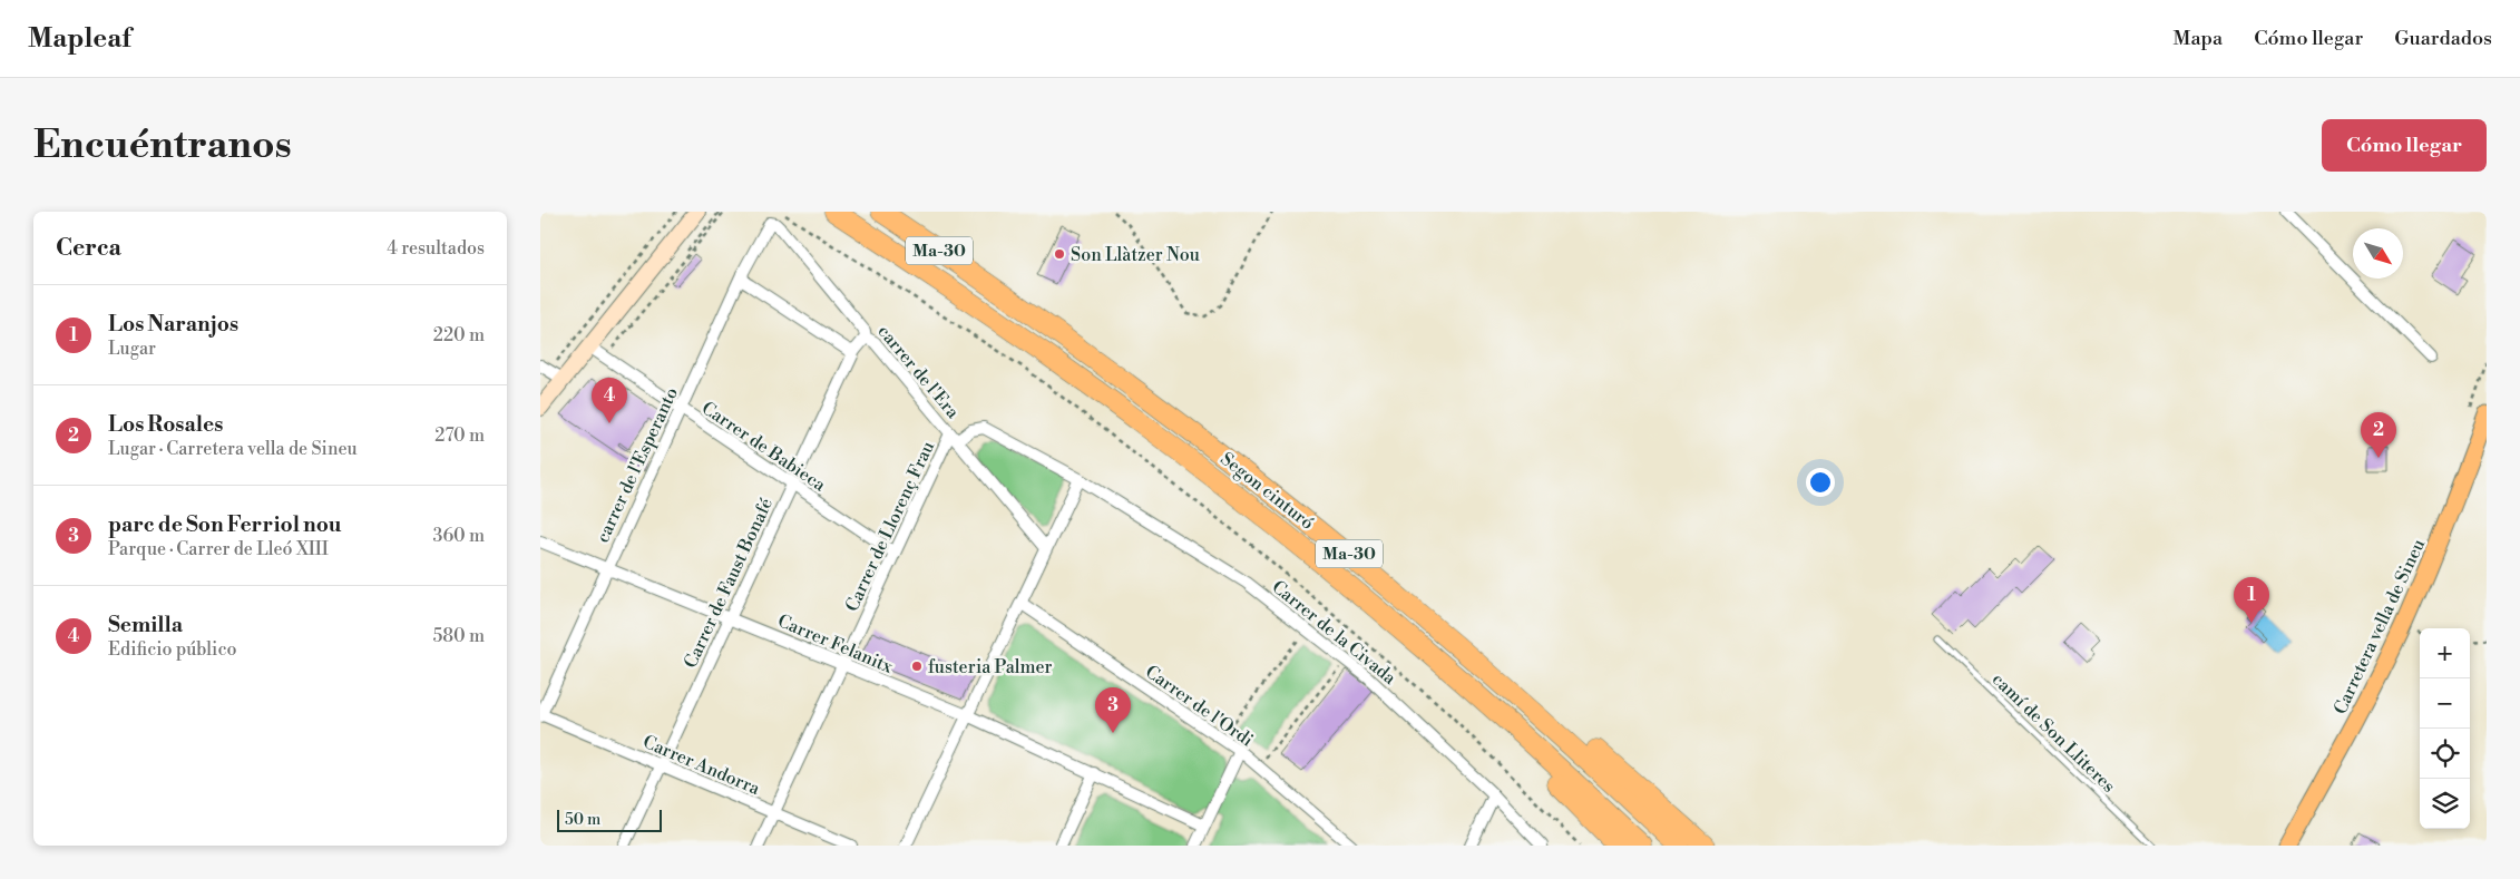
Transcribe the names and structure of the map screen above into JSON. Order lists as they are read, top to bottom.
{
  "streets": {
    "highway": ["Ma-30", "Segon cinturó"],
    "main road": ["Carretera vella de Sineu"],
    "street": [
      "carrer de l'Era",
      "Carrer de Babieca",
      "carrer de l'Esperanto",
      "Carrer de Llorenç Frau",
      "Carrer de Faust Bonafé",
      "Carrer de la Civada",
      "Carrer Felanitx",
      "Carrer de l'Ordi",
      "Carrer Andorra"
    ],
    "lane": ["camí de Son Lliteres"]
  },
  "crossings": [
    ["Ma-30", "Segon cinturó"],
    ["carrer de l'Era", "carrer de l'Esperanto"],
    ["carrer de l'Era", "Carrer de Llorenç Frau"],
    ["carrer de l'Era", "Carrer de Faust Bonafé"],
    ["carrer de l'Era", "Carrer de la Civada"],
    ["Carrer de Babieca", "carrer de l'Esperanto"],
    ["Carrer de Babieca", "Carrer de Llorenç Frau"],
    ["Carrer de Babieca", "Carrer de Faust Bonafé"],
    ["carrer de l'Esperanto", "Carrer Felanitx"],
    ["carrer de l'Esperanto", "Carrer Andorra"],
    ["Carrer de Llorenç Frau", "Carrer de la Civada"],
    ["Carrer de Llorenç Frau", "Carrer Felanitx"],
    ["Carrer de Llorenç Frau", "Carrer Andorra"],
    ["Carrer de Faust Bonafé", "Carrer Felanitx"],
    ["Carrer de Faust Bonafé", "Carrer Andorra"]
  ],
  "places": ["Son Llàtzer Nou", "fusteria Palmer"],
  "scale_bar": "50 m",
  "north": "bottom right",
  "page": {
    "header": "Mapleaf",
    "nav": ["Mapa", "Cómo llegar", "Guardados"],
    "buttons": "Cómo llegar",
    "title": "Encuéntranos",
    "heading": ["Cerca", "4 resultados"],
    "list": [
      {
        "mark": "1",
        "name": "Los Naranjos",
        "note": "Lugar",
        "value": "220 m"
      },
      {
        "mark": "2",
        "name": "Los Rosales",
        "note": "Lugar · Carretera vella de Sineu",
        "value": "270 m"
      },
      {
        "mark": "3",
        "name": "parc de Son Ferriol nou",
        "note": "Parque · Carrer de Lleó XIII",
        "value": "360 m"
      },
      {
        "mark": "4",
        "name": "Semilla",
        "note": "Edificio público",
        "value": "580 m"
      }
    ],
    "pins": [
      "4",
      "2",
      "1",
      "3"
    ],
    "map_buttons": ["+", "−"],
    "scale": "50 m"
  }
}
